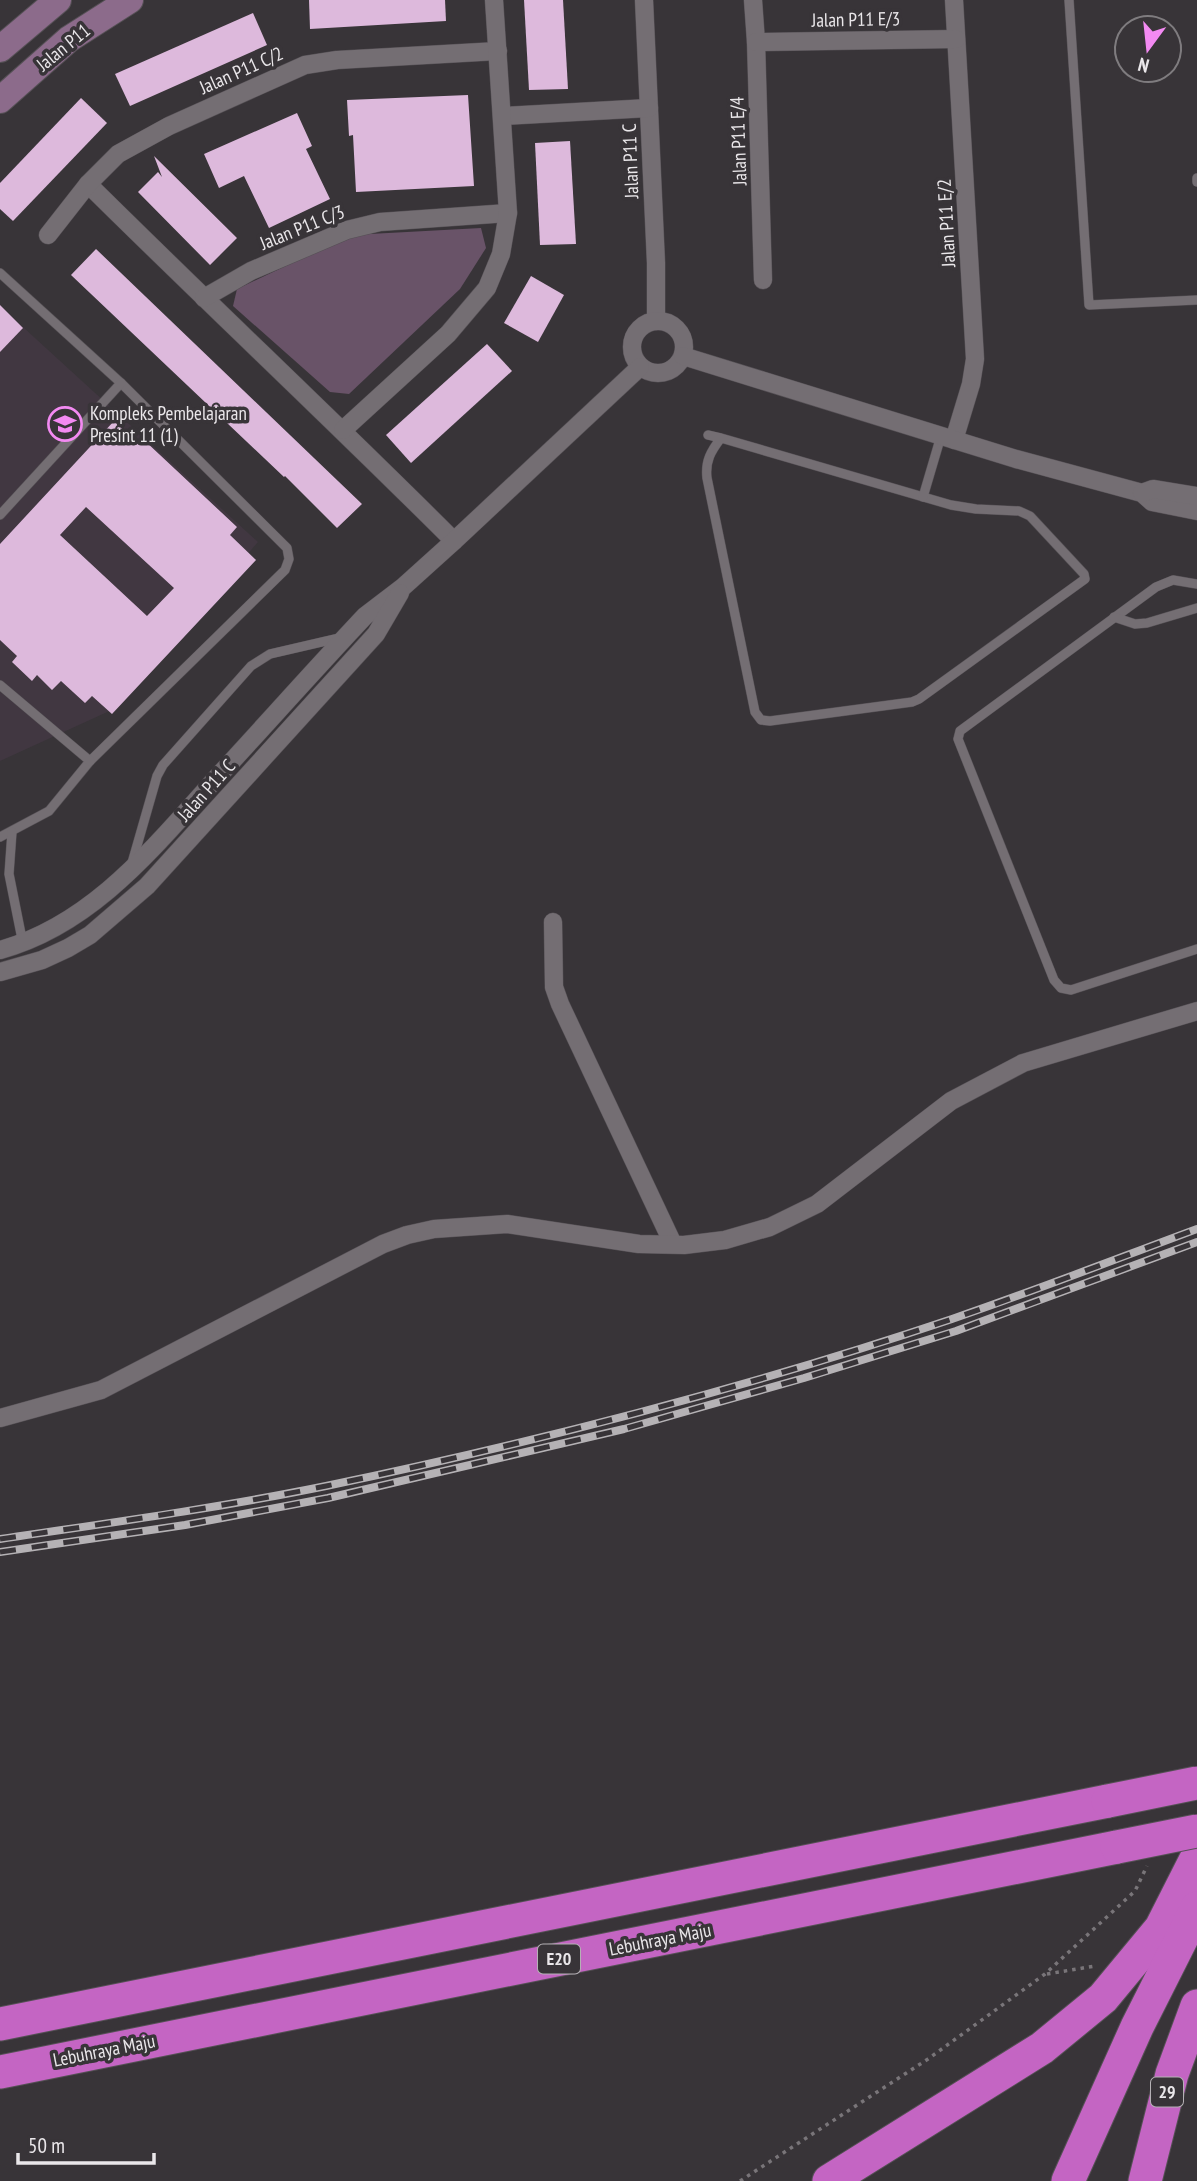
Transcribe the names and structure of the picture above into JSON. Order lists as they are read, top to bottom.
{
  "streets": {
    "highway": ["Lebuhraya Maju", "E20", "29"],
    "main road": ["Jalan P11"],
    "street": [
      "Jalan P11 E/3",
      "Jalan P11 C/2",
      "Jalan P11 E/4",
      "Jalan P11 C",
      "Jalan P11 E/2",
      "Jalan P11 C/3"
    ]
  },
  "crossings": [
    ["Jalan P11 E/3", "Jalan P11 E/4"],
    ["Jalan P11 E/3", "Jalan P11 E/2"]
  ],
  "places": {
    "school or university": ["Kompleks Pembelajaran Presint 11 (1)"]
  },
  "scale_bar": "50 m",
  "north": "bottom"
}
